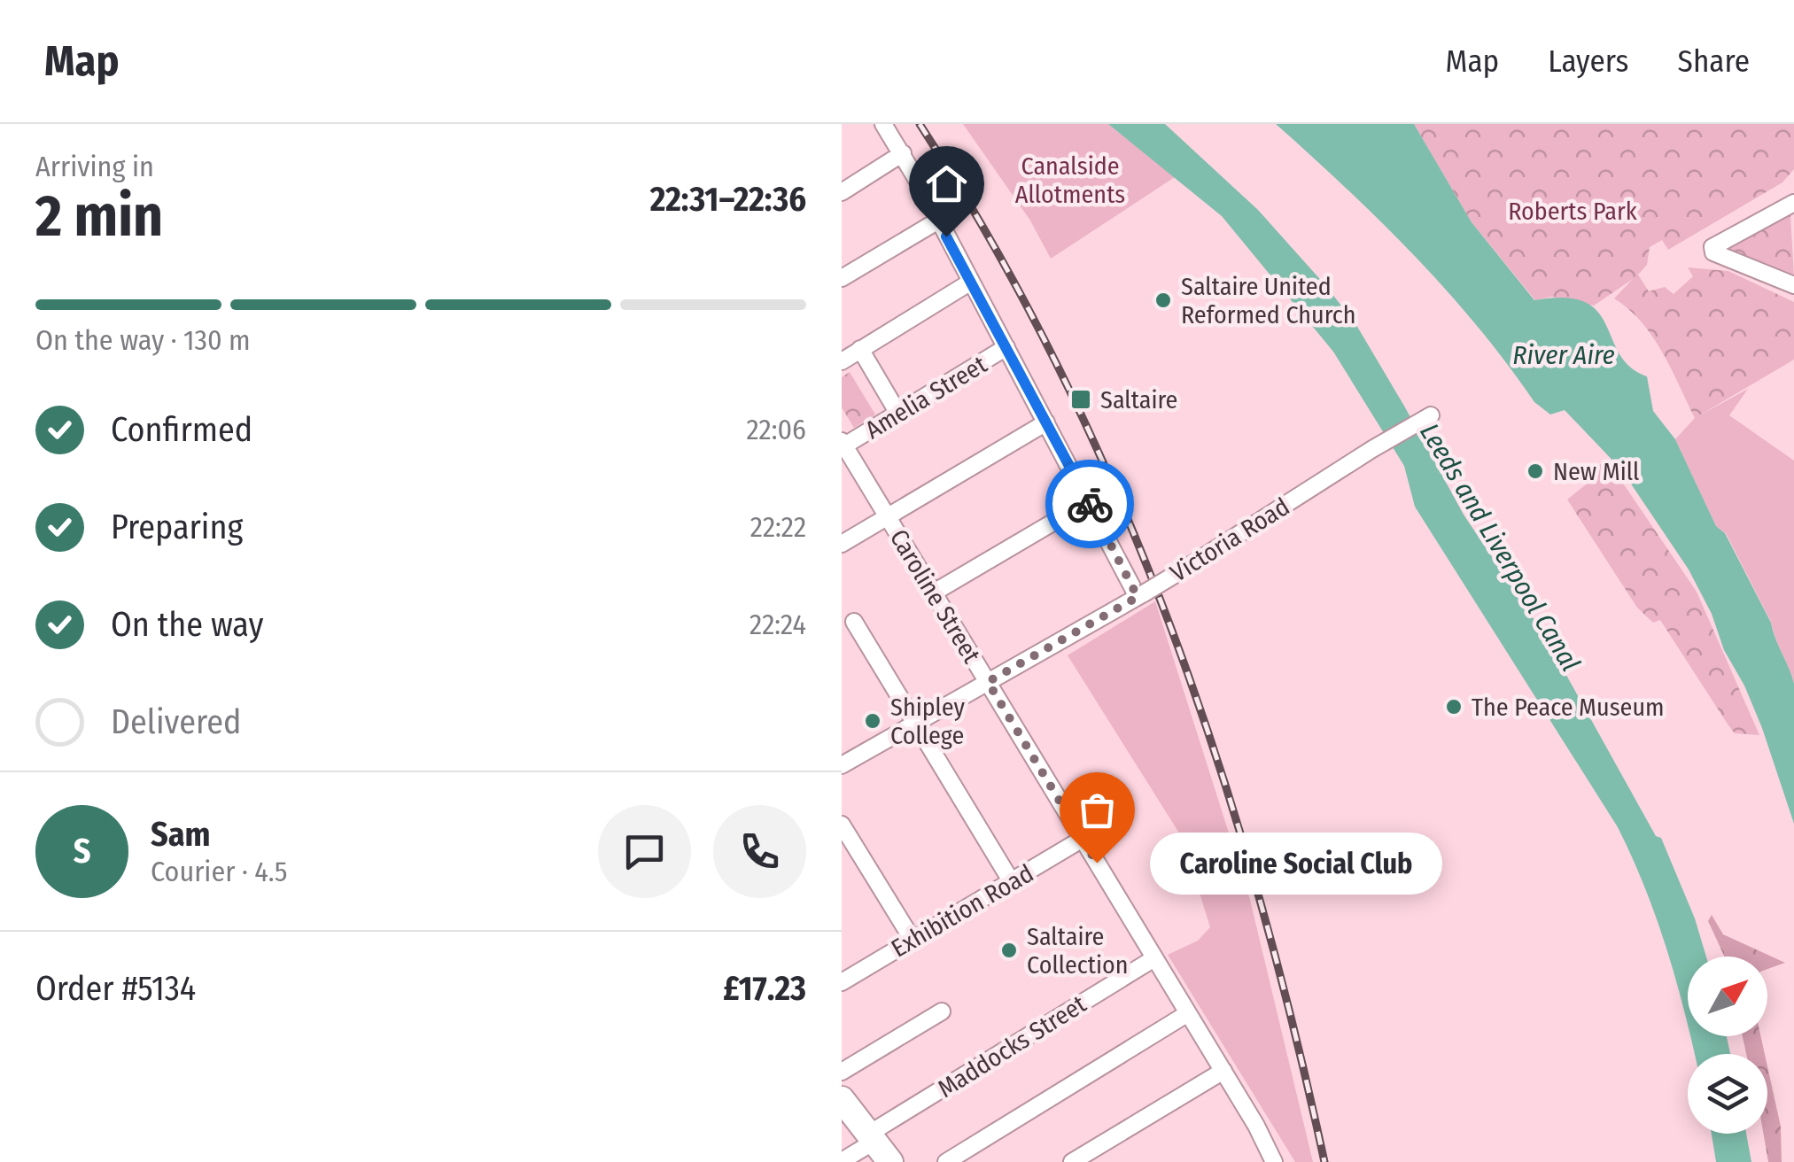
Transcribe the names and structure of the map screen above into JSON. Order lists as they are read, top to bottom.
{
  "streets": {
    "street": [
      "Amelia Street",
      "Victoria Road",
      "Caroline Street",
      "Exhibition Road",
      "Maddocks Street"
    ]
  },
  "crossings": [
    ["Amelia Street", "Caroline Street"],
    ["Victoria Road", "Caroline Street"],
    ["Caroline Street", "Exhibition Road"],
    ["Caroline Street", "Maddocks Street"]
  ],
  "water": ["River Aire", "Leeds and Liverpool Canal"],
  "parks": ["Canalside Allotments", "Roberts Park"],
  "places": {
    "other": [
      "Saltaire United Reformed Church",
      "New Mill",
      "The Peace Museum",
      "Shipley College",
      "Caroline Social Club",
      "Saltaire Collection"
    ],
    "transit": ["Saltaire"]
  },
  "north": "top right",
  "page": {
    "header": "Map",
    "nav": ["Map", "Layers", "Share"],
    "heading": ["2 min", "Arriving in", "22:31–22:36"],
    "panel": [
      "Sam",
      "Courier · 4.5",
      "Order #5134",
      "£17.23"
    ],
    "bar": "On the way · 130 m",
    "list": [
      ["Confirmed", "22:06"],
      ["Preparing", "22:22"],
      ["On the way", "22:24"],
      "Delivered"
    ],
    "round": "S",
    "bubble": "Caroline Social Club"
  }
}
